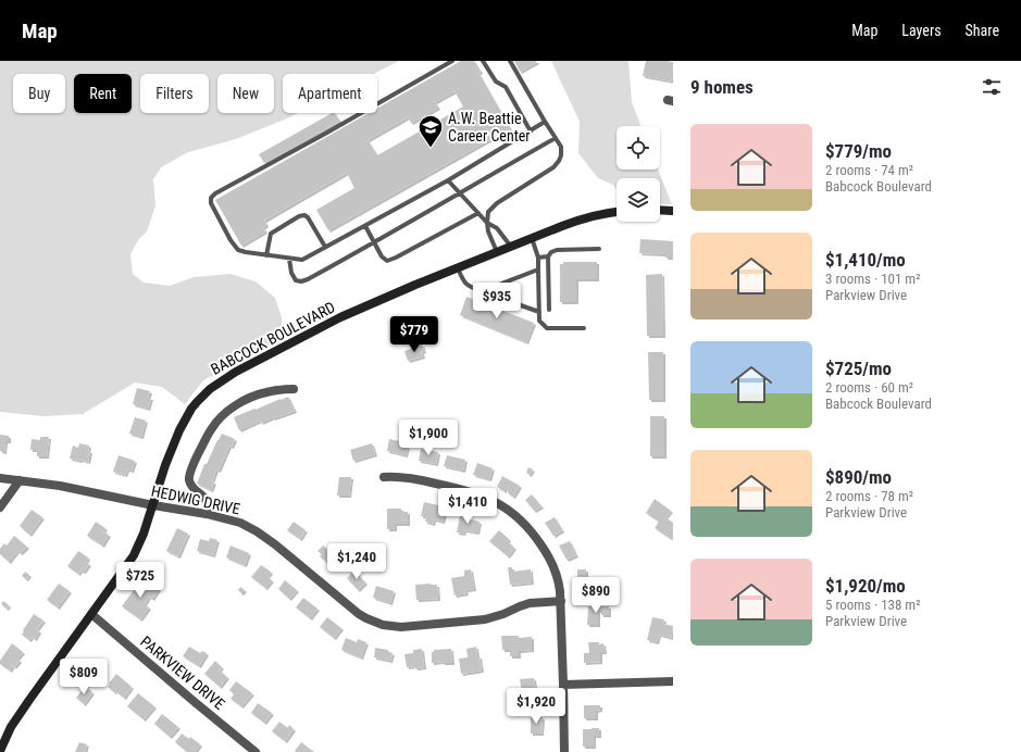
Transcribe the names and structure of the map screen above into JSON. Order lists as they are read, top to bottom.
{
  "streets": {
    "main road": ["BABCOCK BOULEVARD"],
    "street": ["HEDWIG DRIVE", "PARKVIEW DRIVE"]
  },
  "crossings": [
    ["BABCOCK BOULEVARD", "HEDWIG DRIVE"],
    ["BABCOCK BOULEVARD", "PARKVIEW DRIVE"]
  ],
  "places": {
    "school or university": ["A.W. Beattie Career Center"]
  },
  "page": {
    "header": "Map",
    "nav": ["Map", "Layers", "Share"],
    "heading": "9 homes",
    "chip": [
      "Buy",
      "Rent",
      "Filters",
      "New",
      "Apartment"
    ],
    "list": [
      {
        "name": "$779/mo",
        "note": "2 rooms · 74 m² · Babcock Boulevard"
      },
      {
        "name": "$1,410/mo",
        "note": "3 rooms · 101 m² · Parkview Drive"
      },
      {
        "name": "$725/mo",
        "note": "2 rooms · 60 m² · Babcock Boulevard"
      },
      {
        "name": "$890/mo",
        "note": "2 rooms · 78 m² · Parkview Drive"
      },
      {
        "name": "$1,920/mo",
        "note": "5 rooms · 138 m² · Parkview Drive"
      }
    ],
    "price": [
      "$935",
      "$779",
      "$1,900",
      "$1,410",
      "$1,240",
      "$725",
      "$890",
      "$809",
      "$1,920"
    ]
  }
}
